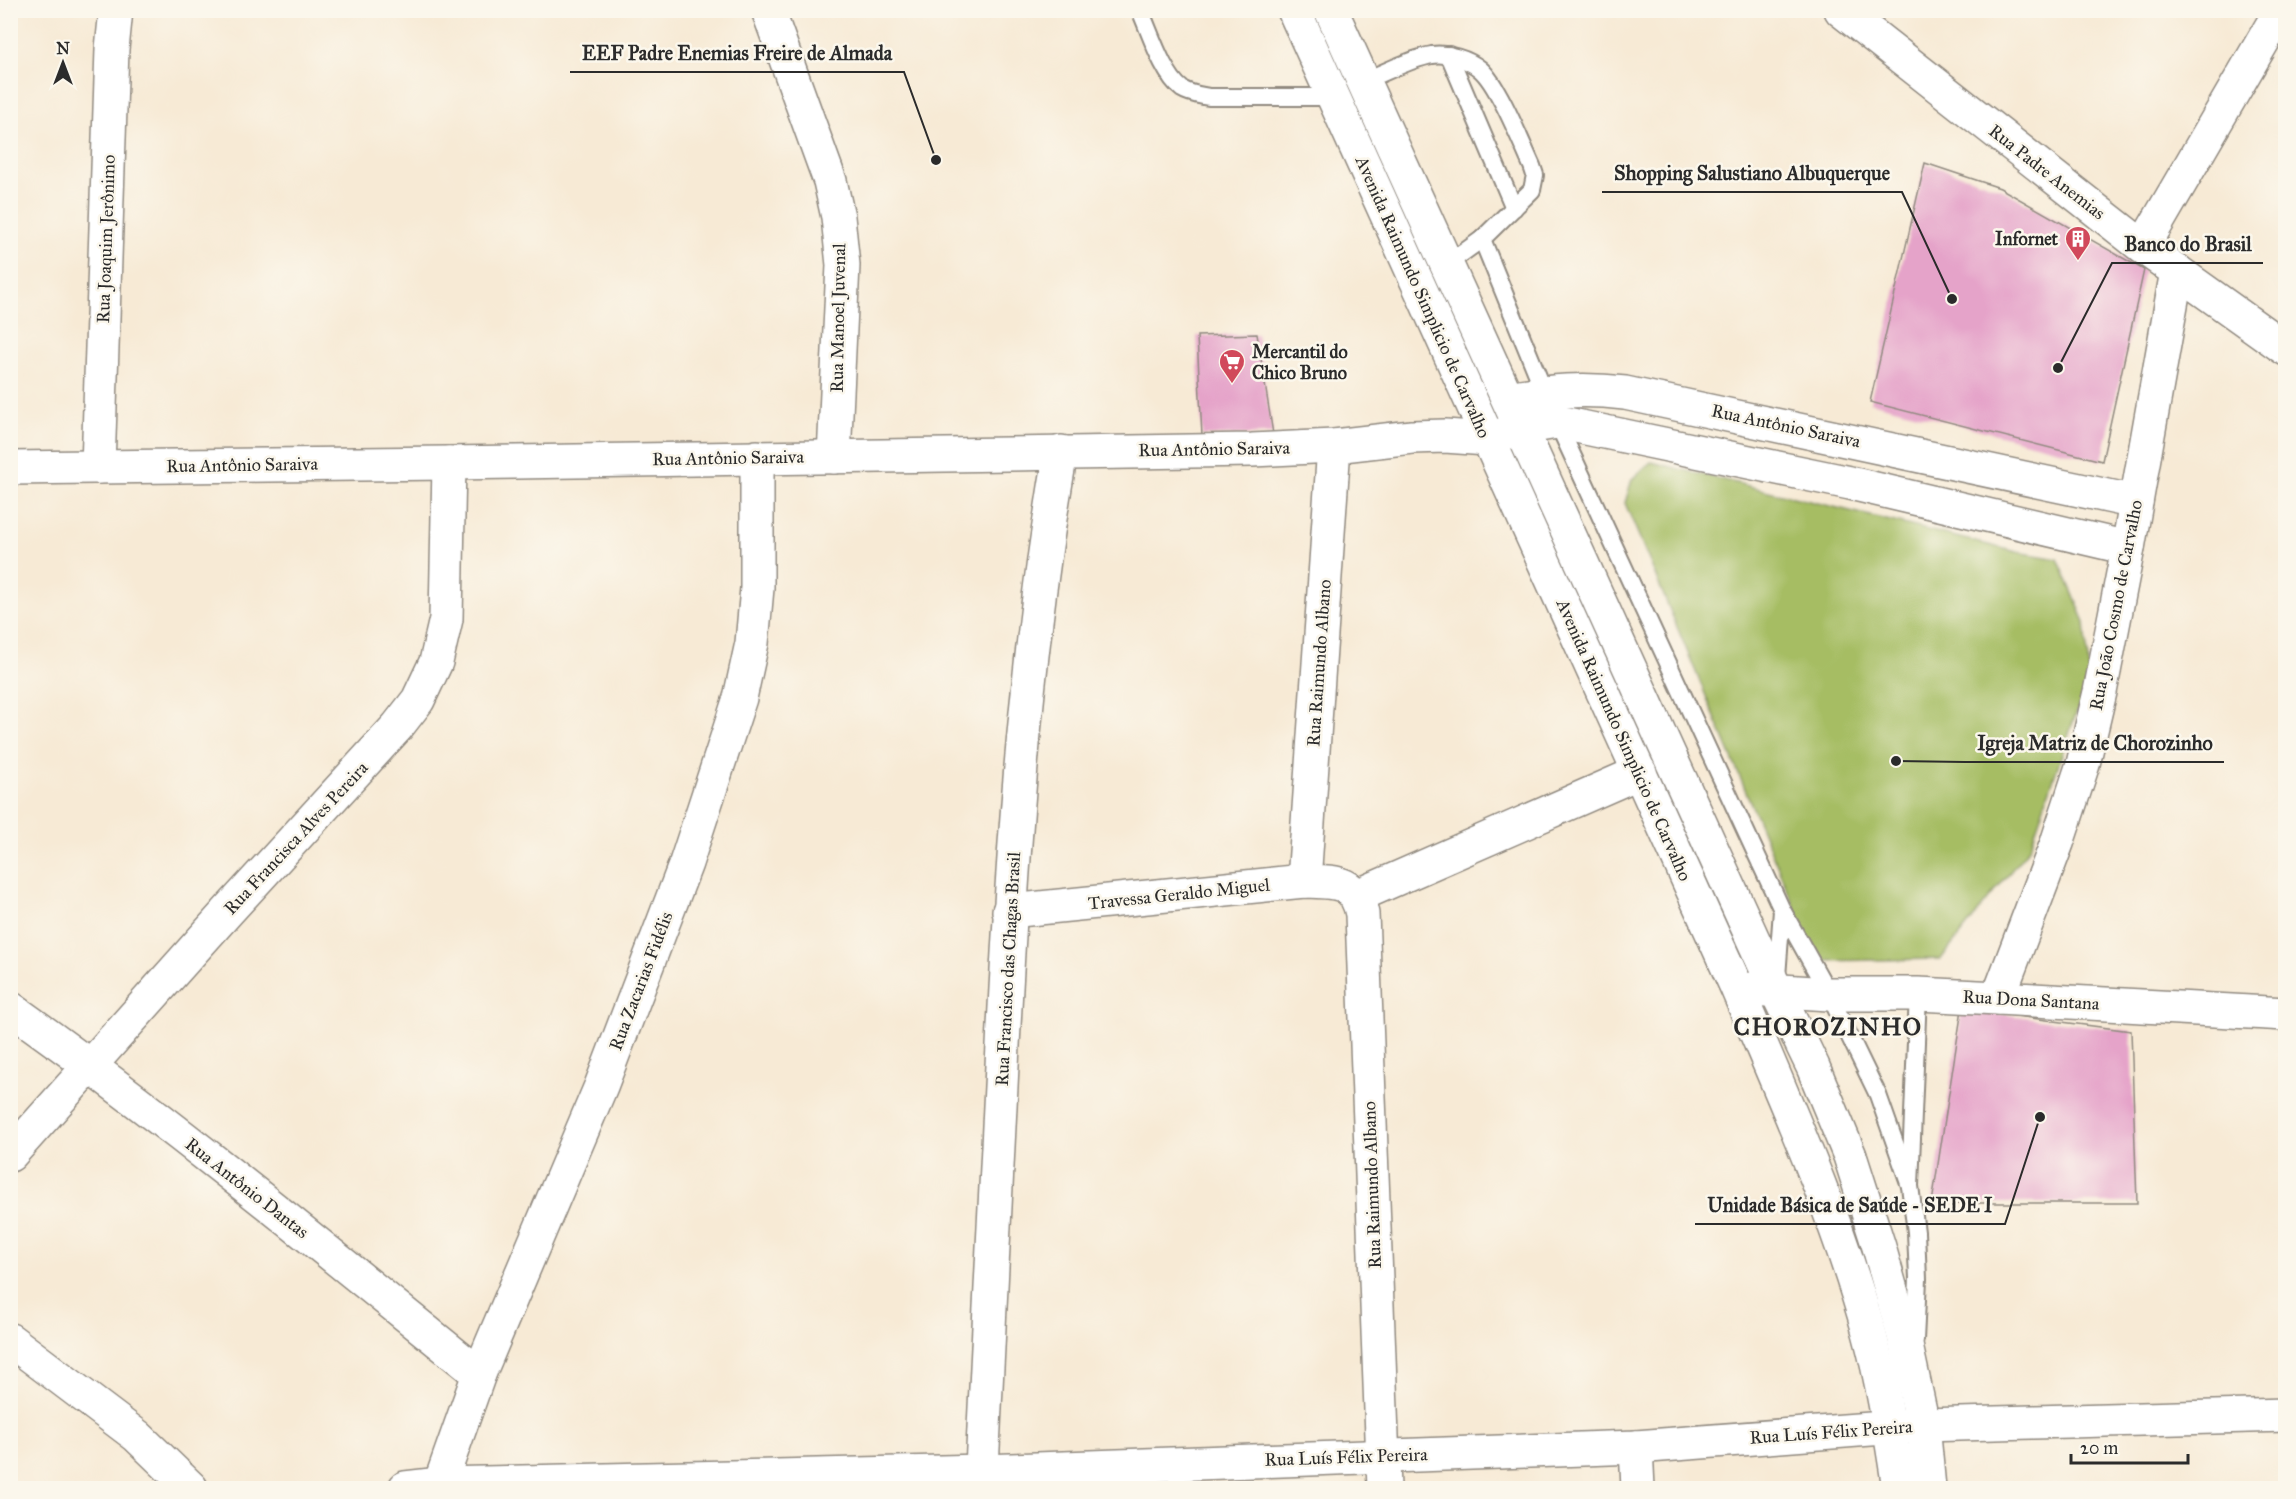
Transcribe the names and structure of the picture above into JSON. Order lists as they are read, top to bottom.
{
  "streets": {
    "street": [
      "Rua Padre Anemias",
      "Rua Joaquim Jerônimo",
      "Avenida Raimundo Simplicio de Carvalho",
      "Rua Manoel Juvenal",
      "Rua Antônio Saraiva",
      "Rua João Cosmo de Carvalho",
      "Rua Raimundo Albano",
      "Rua Francisca Alves Pereira",
      "Travessa Geraldo Miguel",
      "Rua Francisco das Chagas Brasil",
      "Rua Zacarias Fidélis",
      "Rua Dona Santana",
      "Rua Antônio Dantas",
      "Rua Luís Félix Pereira"
    ]
  },
  "crossings": [
    ["Rua Padre Anemias", "Rua João Cosmo de Carvalho"],
    ["Rua Joaquim Jerônimo", "Rua Antônio Saraiva"],
    ["Avenida Raimundo Simplicio de Carvalho", "Rua Antônio Saraiva"],
    ["Avenida Raimundo Simplicio de Carvalho", "Rua Dona Santana"],
    ["Avenida Raimundo Simplicio de Carvalho", "Rua Luís Félix Pereira"],
    ["Rua Manoel Juvenal", "Rua Antônio Saraiva"],
    ["Rua Antônio Saraiva", "Rua João Cosmo de Carvalho"],
    ["Rua Antônio Saraiva", "Rua Raimundo Albano"],
    ["Rua Antônio Saraiva", "Rua Francisca Alves Pereira"],
    ["Rua Antônio Saraiva", "Rua Francisco das Chagas Brasil"],
    ["Rua Antônio Saraiva", "Rua Zacarias Fidélis"],
    ["Rua João Cosmo de Carvalho", "Rua Dona Santana"],
    ["Rua Raimundo Albano", "Travessa Geraldo Miguel"],
    ["Rua Raimundo Albano", "Rua Luís Félix Pereira"],
    ["Rua Francisca Alves Pereira", "Rua Antônio Dantas"],
    ["Travessa Geraldo Miguel", "Rua Francisco das Chagas Brasil"],
    ["Rua Francisco das Chagas Brasil", "Rua Luís Félix Pereira"],
    ["Rua Zacarias Fidélis", "Rua Antônio Dantas"],
    ["Rua Zacarias Fidélis", "Rua Luís Félix Pereira"]
  ],
  "districts": ["CHOROZINHO"],
  "places": {
    "other": [
      "EEF Padre Enemias Freire de Almada",
      "Shopping Salustiano Albuquerque",
      "Banco do Brasil",
      "Igreja Matriz de Chorozinho",
      "Unidade Básica de Saúde - SEDE I"
    ],
    "building": ["Infornet"],
    "supermarket": ["Mercantil do Chico Bruno"]
  },
  "scale_bar": "20 m",
  "north": "top"
}
